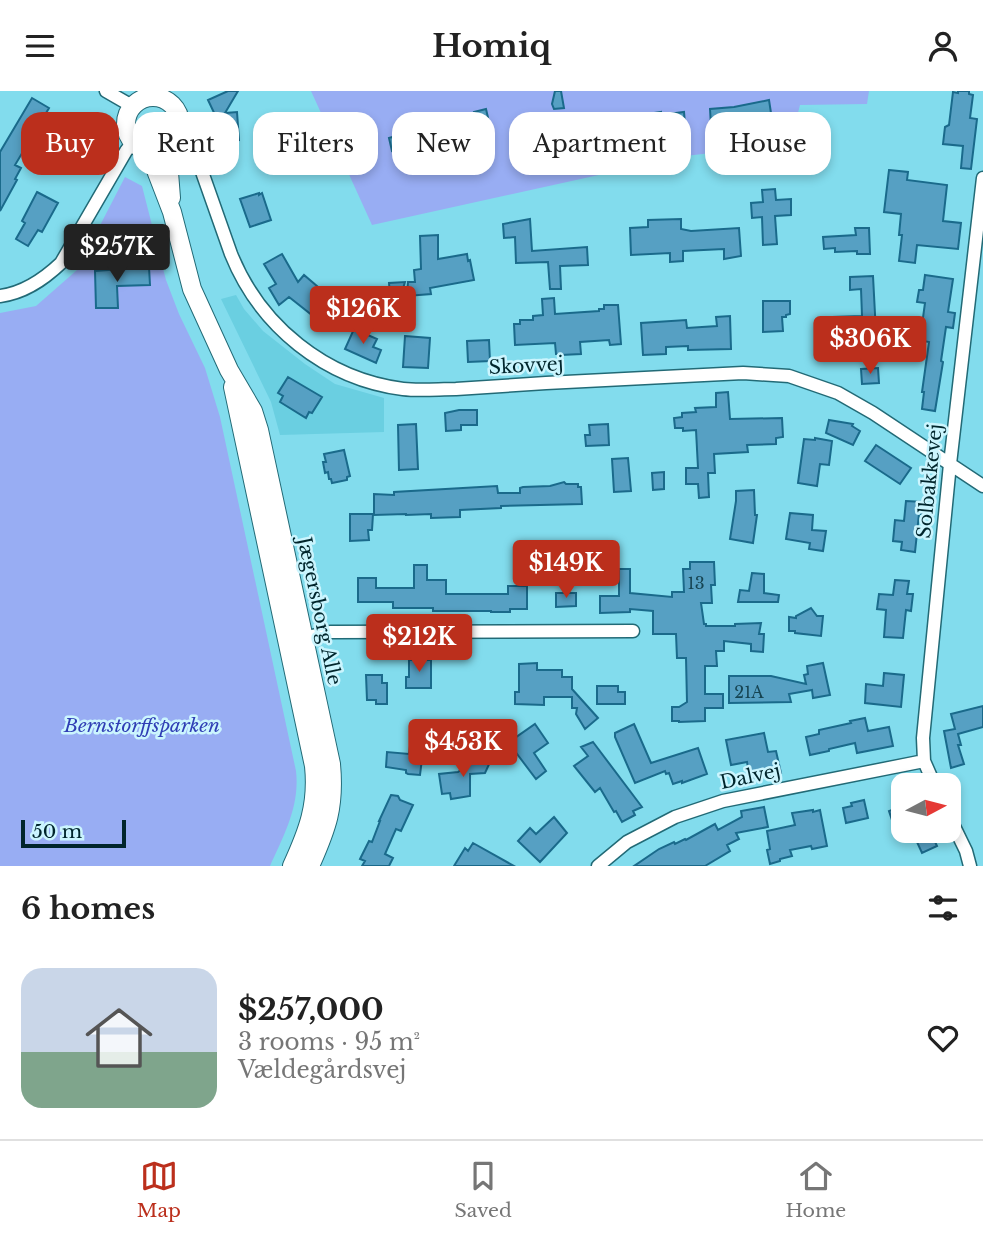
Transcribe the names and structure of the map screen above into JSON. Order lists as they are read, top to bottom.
{
  "streets": {
    "street": [
      "Skovvej",
      "Solbakkevej",
      "Jægersborg Alle",
      "Dalvej"
    ]
  },
  "crossings": [
    ["Skovvej", "Solbakkevej"],
    ["Solbakkevej", "Dalvej"]
  ],
  "parks": ["Bernstorffsparken"],
  "house_numbers": ["13", "21A"],
  "scale_bar": "50 m",
  "north": "right",
  "page": {
    "header": "Homiq",
    "chip": [
      "Buy",
      "Rent",
      "Filters",
      "New",
      "Apartment",
      "House"
    ],
    "price": [
      "$257K",
      "$126K",
      "$306K",
      "$149K",
      "$212K",
      "$453K"
    ],
    "scale": "50 m",
    "heading": "6 homes",
    "list": [
      {
        "name": "$257,000",
        "note": "3 rooms · 95 m² · Vældegårdsvej"
      }
    ],
    "tabs": ["Map", "Saved", "Home"]
  }
}
